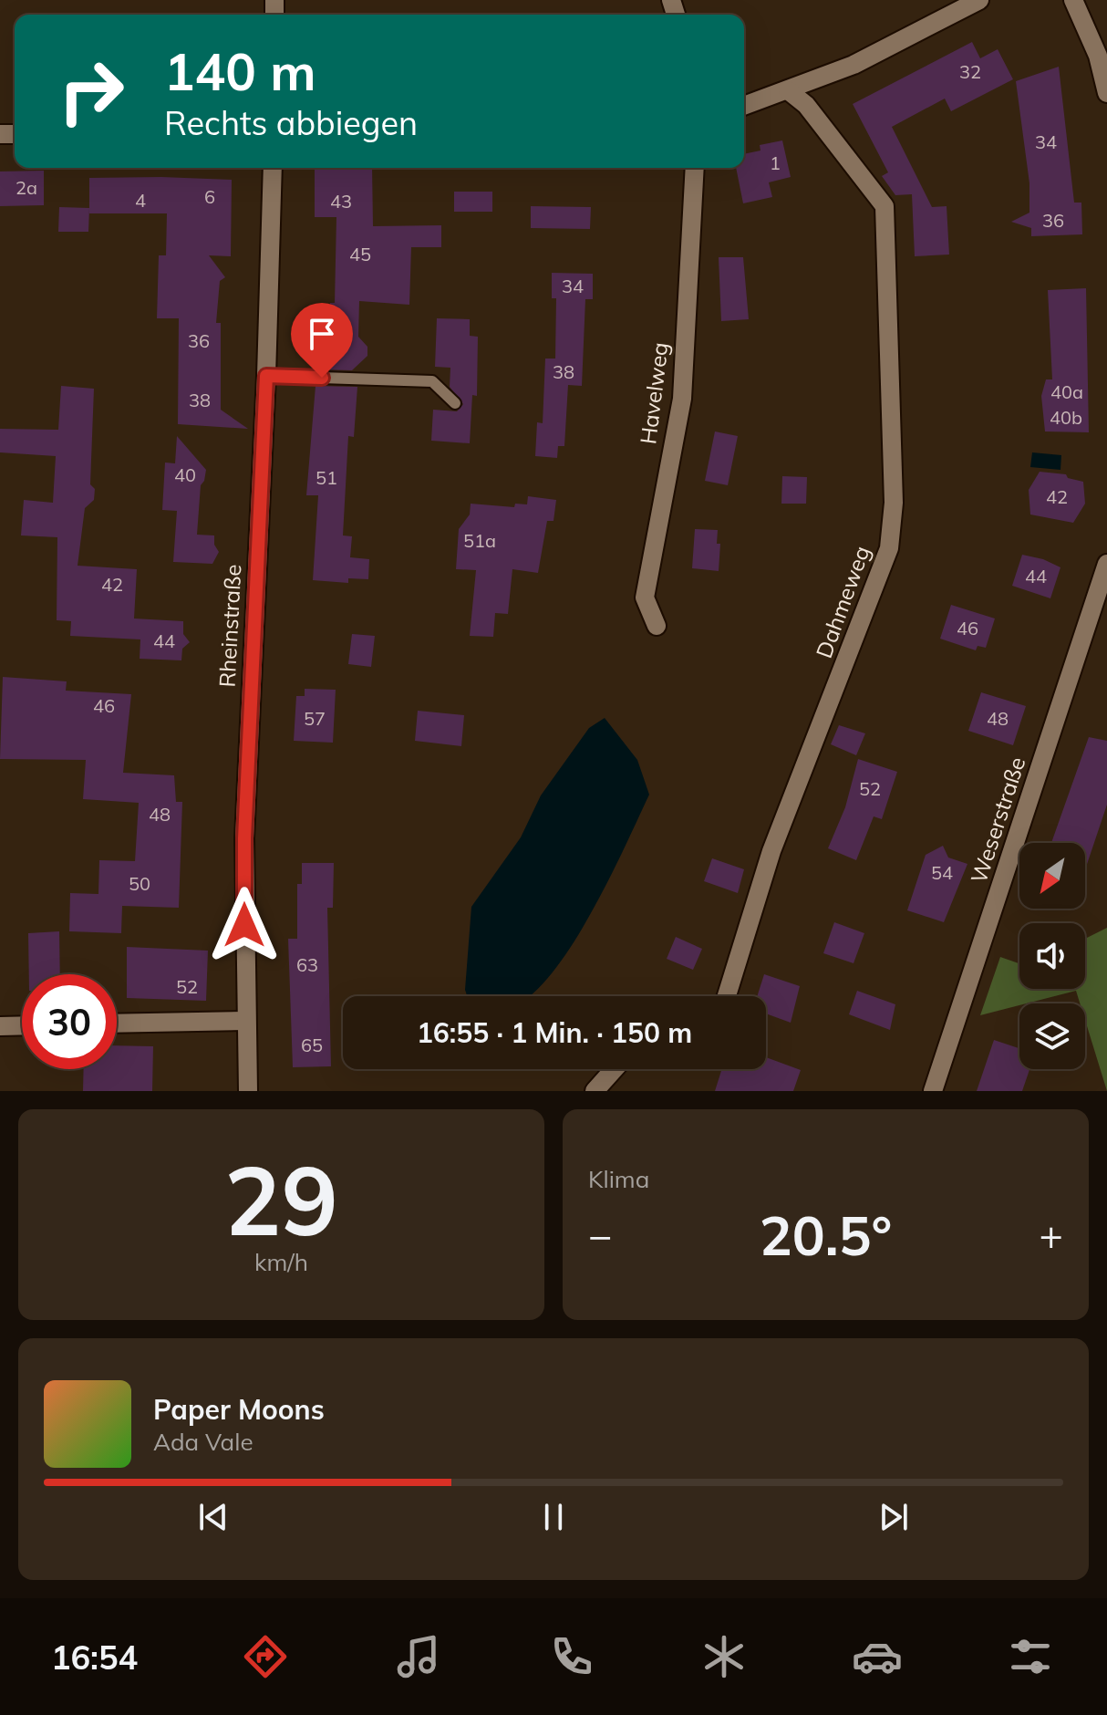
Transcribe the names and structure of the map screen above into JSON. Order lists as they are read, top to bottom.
{
  "streets": {
    "street": [
      "Havelweg",
      "Dahmeweg",
      "Rheinstraße",
      "Weserstraße"
    ]
  },
  "house_numbers": [
    "32",
    "34",
    "1",
    "2a",
    "6",
    "4",
    "43",
    "36",
    "45",
    "34",
    "36",
    "38",
    "40a",
    "38",
    "40b",
    "40",
    "51",
    "42",
    "51a",
    "44",
    "42",
    "46",
    "44",
    "46",
    "57",
    "48",
    "52",
    "48",
    "54",
    "50",
    "63",
    "52",
    "65"
  ],
  "north": "bottom left",
  "page": {
    "turn": ["140 m", "Rechts abbiegen"],
    "limit": "30",
    "trip": "16:55 · 1 Min. · 150 m",
    "tile": [
      ["29", "km/h"],
      "Klima"
    ],
    "heat": ["−", "20.5°", "+"],
    "song": ["Paper Moons", "Ada Vale"],
    "tabs": "16:54"
  }
}
